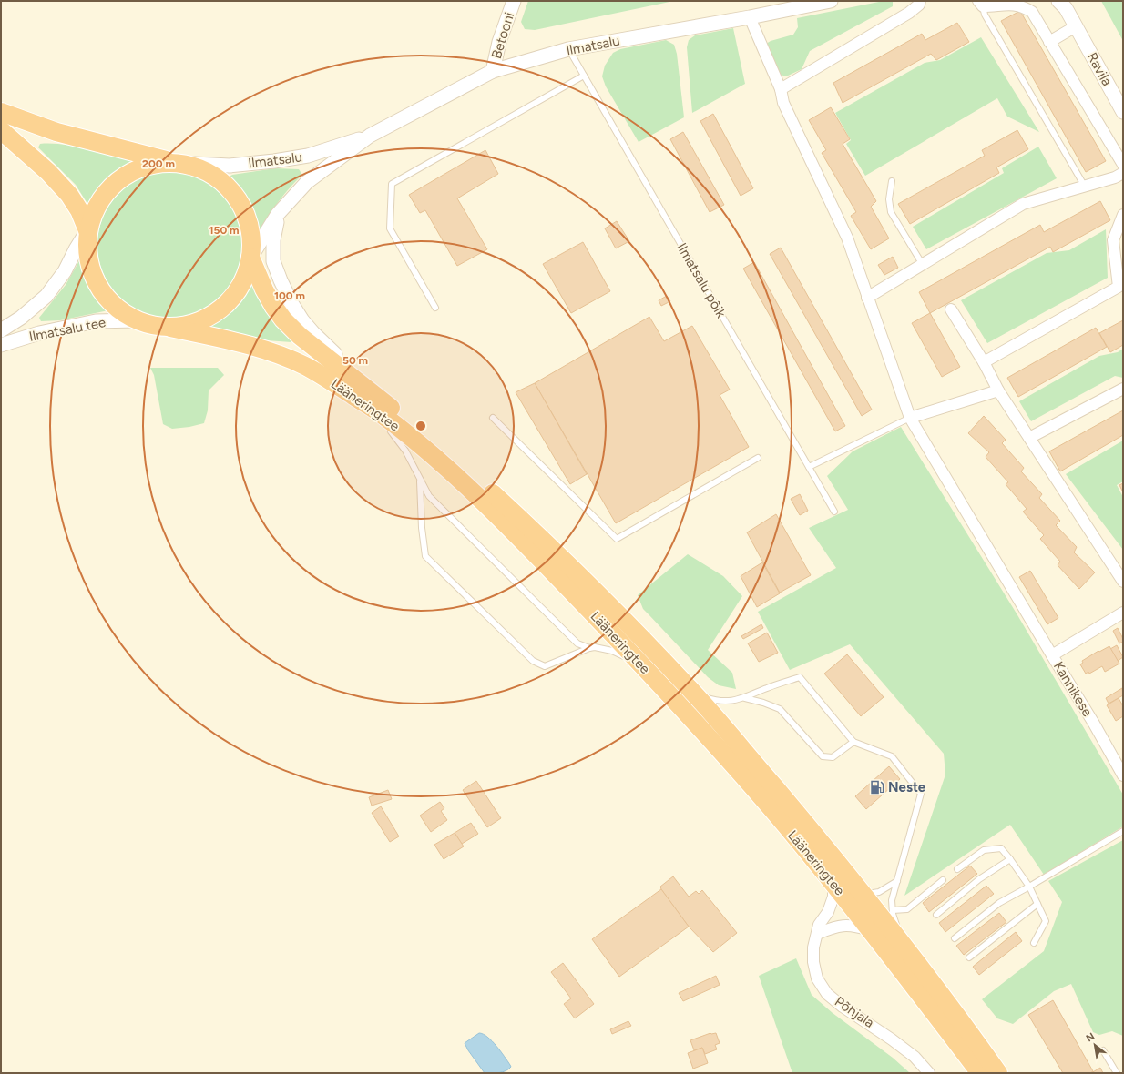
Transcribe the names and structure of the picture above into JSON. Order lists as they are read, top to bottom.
{
  "streets": {
    "highway": ["Lääneringtee"],
    "street": [
      "Betooni",
      "Ilmatsalu",
      "Ravila",
      "Ilmatsalu tee",
      "Kannikese",
      "Põhjala"
    ],
    "lane": ["Ilmatsalu põik"]
  },
  "crossings": [
    ["Betooni", "Ilmatsalu"],
    ["Ilmatsalu", "Ilmatsalu põik"],
    ["Ilmatsalu", "Lääneringtee"],
    ["Lääneringtee", "Põhjala"]
  ],
  "places": {
    "fuel station": ["Neste"]
  },
  "north": "top left",
  "rings": [
    "200 m",
    "150 m",
    "100 m",
    "50 m"
  ]
}
